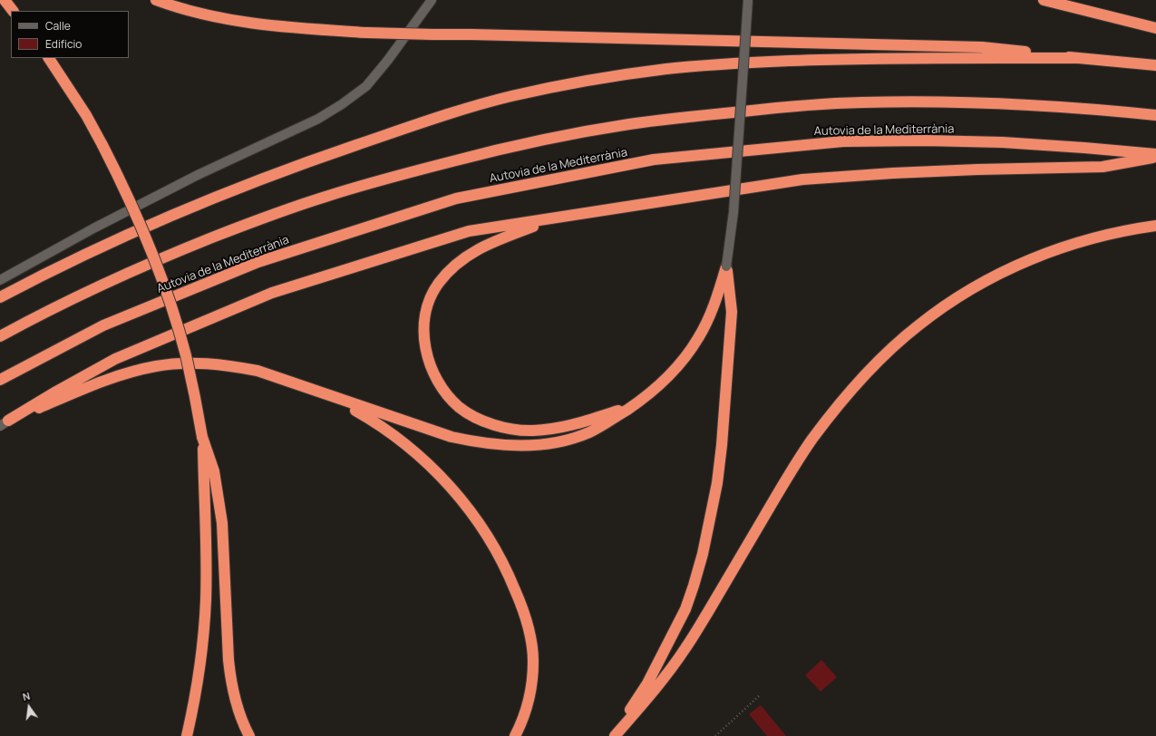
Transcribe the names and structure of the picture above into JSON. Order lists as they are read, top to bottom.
{
  "streets": {
    "highway": ["Autovia de la Mediterrània"]
  },
  "legend": ["Calle", "Edificio"],
  "north": "top"
}
